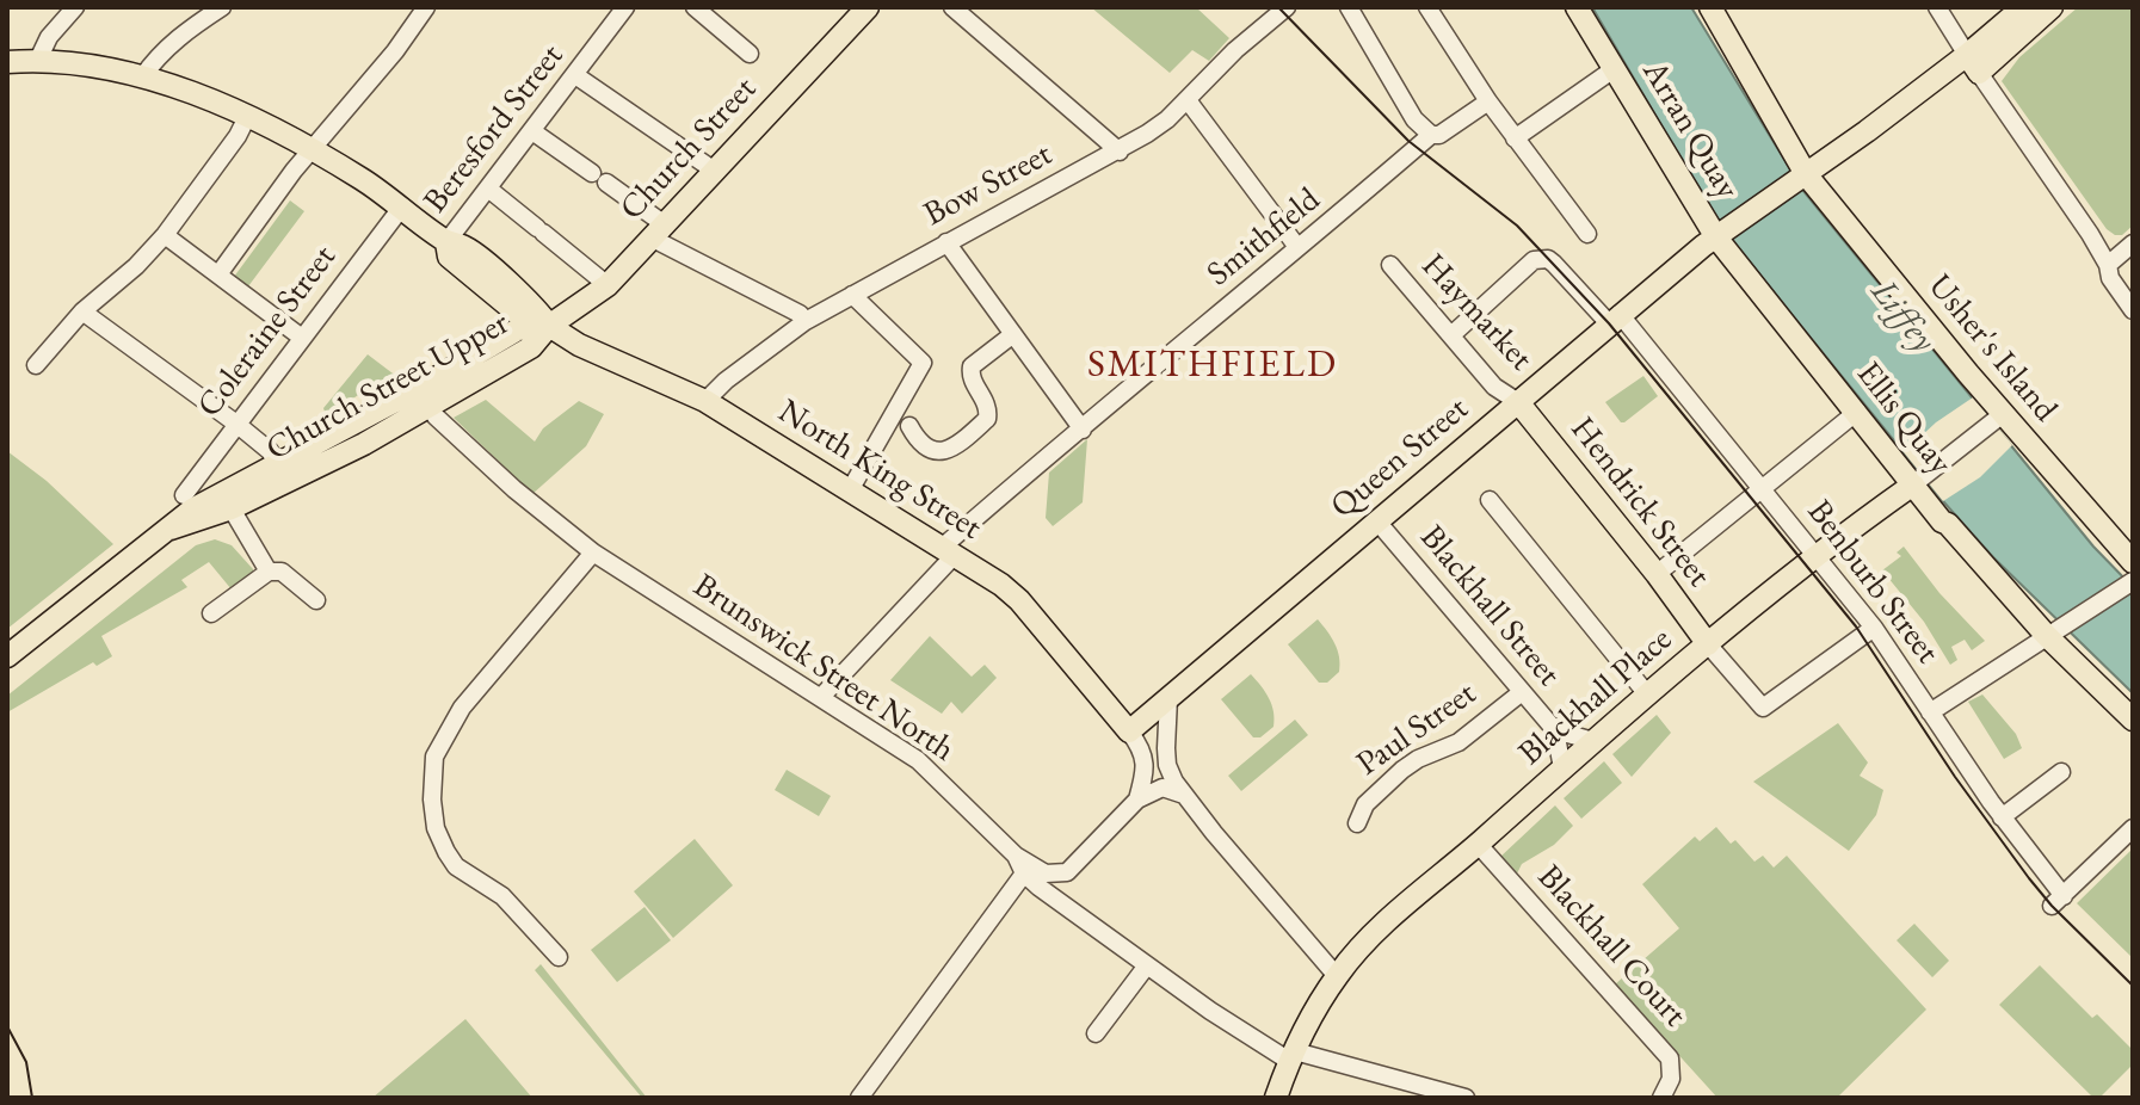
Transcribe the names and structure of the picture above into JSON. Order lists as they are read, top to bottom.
{
  "streets": {
    "main road": [
      "Arran Quay",
      "Church Street",
      "Usher's Island",
      "Church Street Upper",
      "Ellis Quay",
      "Queen Street",
      "North King Street",
      "Hendrick Street",
      "Blackhall Place"
    ],
    "street": [
      "Beresford Street",
      "Bow Street",
      "Smithfield",
      "Haymarket",
      "Coleraine Street",
      "Benburb Street",
      "Blackhall Street",
      "Brunswick Street North",
      "Paul Street",
      "Blackhall Court"
    ]
  },
  "crossings": [
    ["Beresford Street", "North King Street"],
    ["Arran Quay", "Ellis Quay"],
    ["Arran Quay", "Queen Street"],
    ["Church Street", "Church Street Upper"],
    ["Church Street", "North King Street"],
    ["Bow Street", "North King Street"],
    ["Smithfield", "North King Street"],
    ["Smithfield", "Brunswick Street North"],
    ["Haymarket", "Queen Street"],
    ["Haymarket", "Hendrick Street"],
    ["Haymarket", "Benburb Street"],
    ["Coleraine Street", "North King Street"],
    ["Usher's Island", "Queen Street"],
    ["Church Street Upper", "North King Street"],
    ["Church Street Upper", "Brunswick Street North"],
    ["Ellis Quay", "Queen Street"],
    ["Ellis Quay", "Blackhall Place"],
    ["Queen Street", "North King Street"],
    ["Queen Street", "Hendrick Street"],
    ["Queen Street", "Benburb Street"],
    ["Queen Street", "Blackhall Street"],
    ["Hendrick Street", "Blackhall Place"],
    ["Benburb Street", "Blackhall Place"],
    ["Blackhall Street", "Blackhall Place"],
    ["Blackhall Street", "Paul Street"],
    ["Brunswick Street North", "Blackhall Place"],
    ["Blackhall Place", "Blackhall Court"]
  ],
  "districts": ["SMITHFIELD"],
  "water": ["Liffey"]
}
